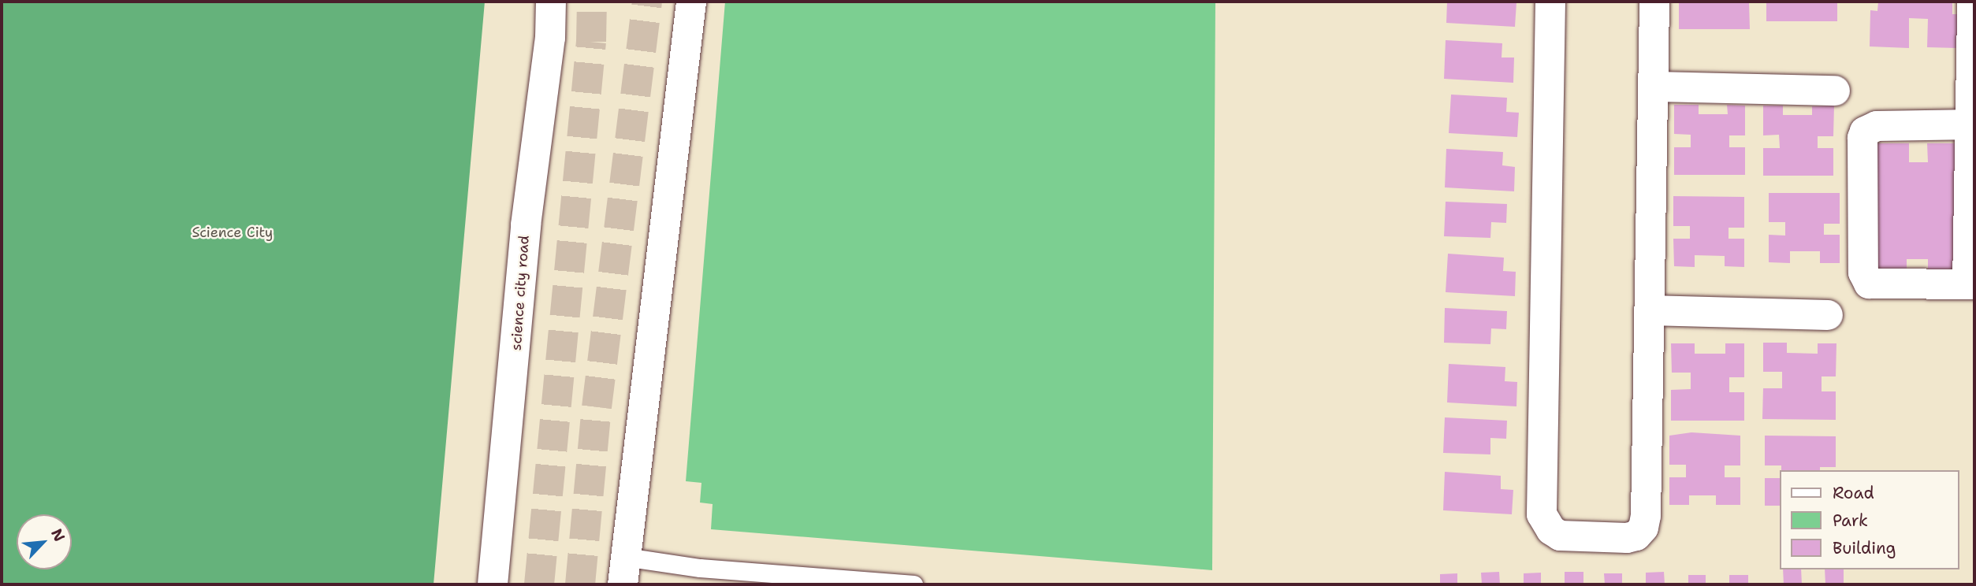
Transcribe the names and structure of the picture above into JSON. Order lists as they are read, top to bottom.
{
  "streets": {
    "street": ["science city road"]
  },
  "parks": ["Science City"],
  "legend": ["Road", "Park", "Building"],
  "north": "top right"
}
